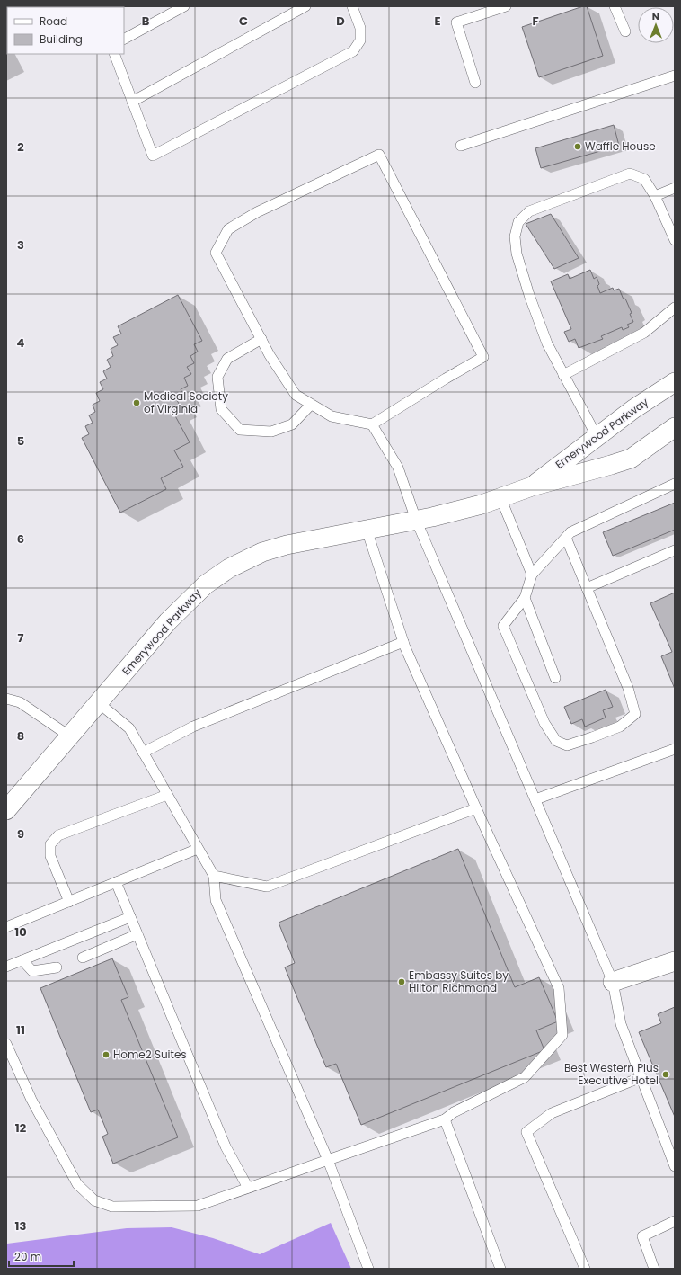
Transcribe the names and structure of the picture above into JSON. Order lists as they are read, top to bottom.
{
  "streets": {
    "street": ["Emerywood Parkway"]
  },
  "places": [
    "Waffle House",
    "Medical Society of Virginia",
    "Embassy Suites by Hilton Richmond",
    "Home2 Suites",
    "Best Western Plus Executive Hotel"
  ],
  "legend": ["Road", "Building"],
  "scale_bar": "20 m",
  "north": "top",
  "grid": {
    "columns": [
      "B",
      "C",
      "D",
      "E",
      "F"
    ],
    "rows": [
      "2",
      "3",
      "4",
      "5",
      "6",
      "7",
      "8",
      "9",
      "10",
      "11",
      "12",
      "13"
    ]
  }
}
